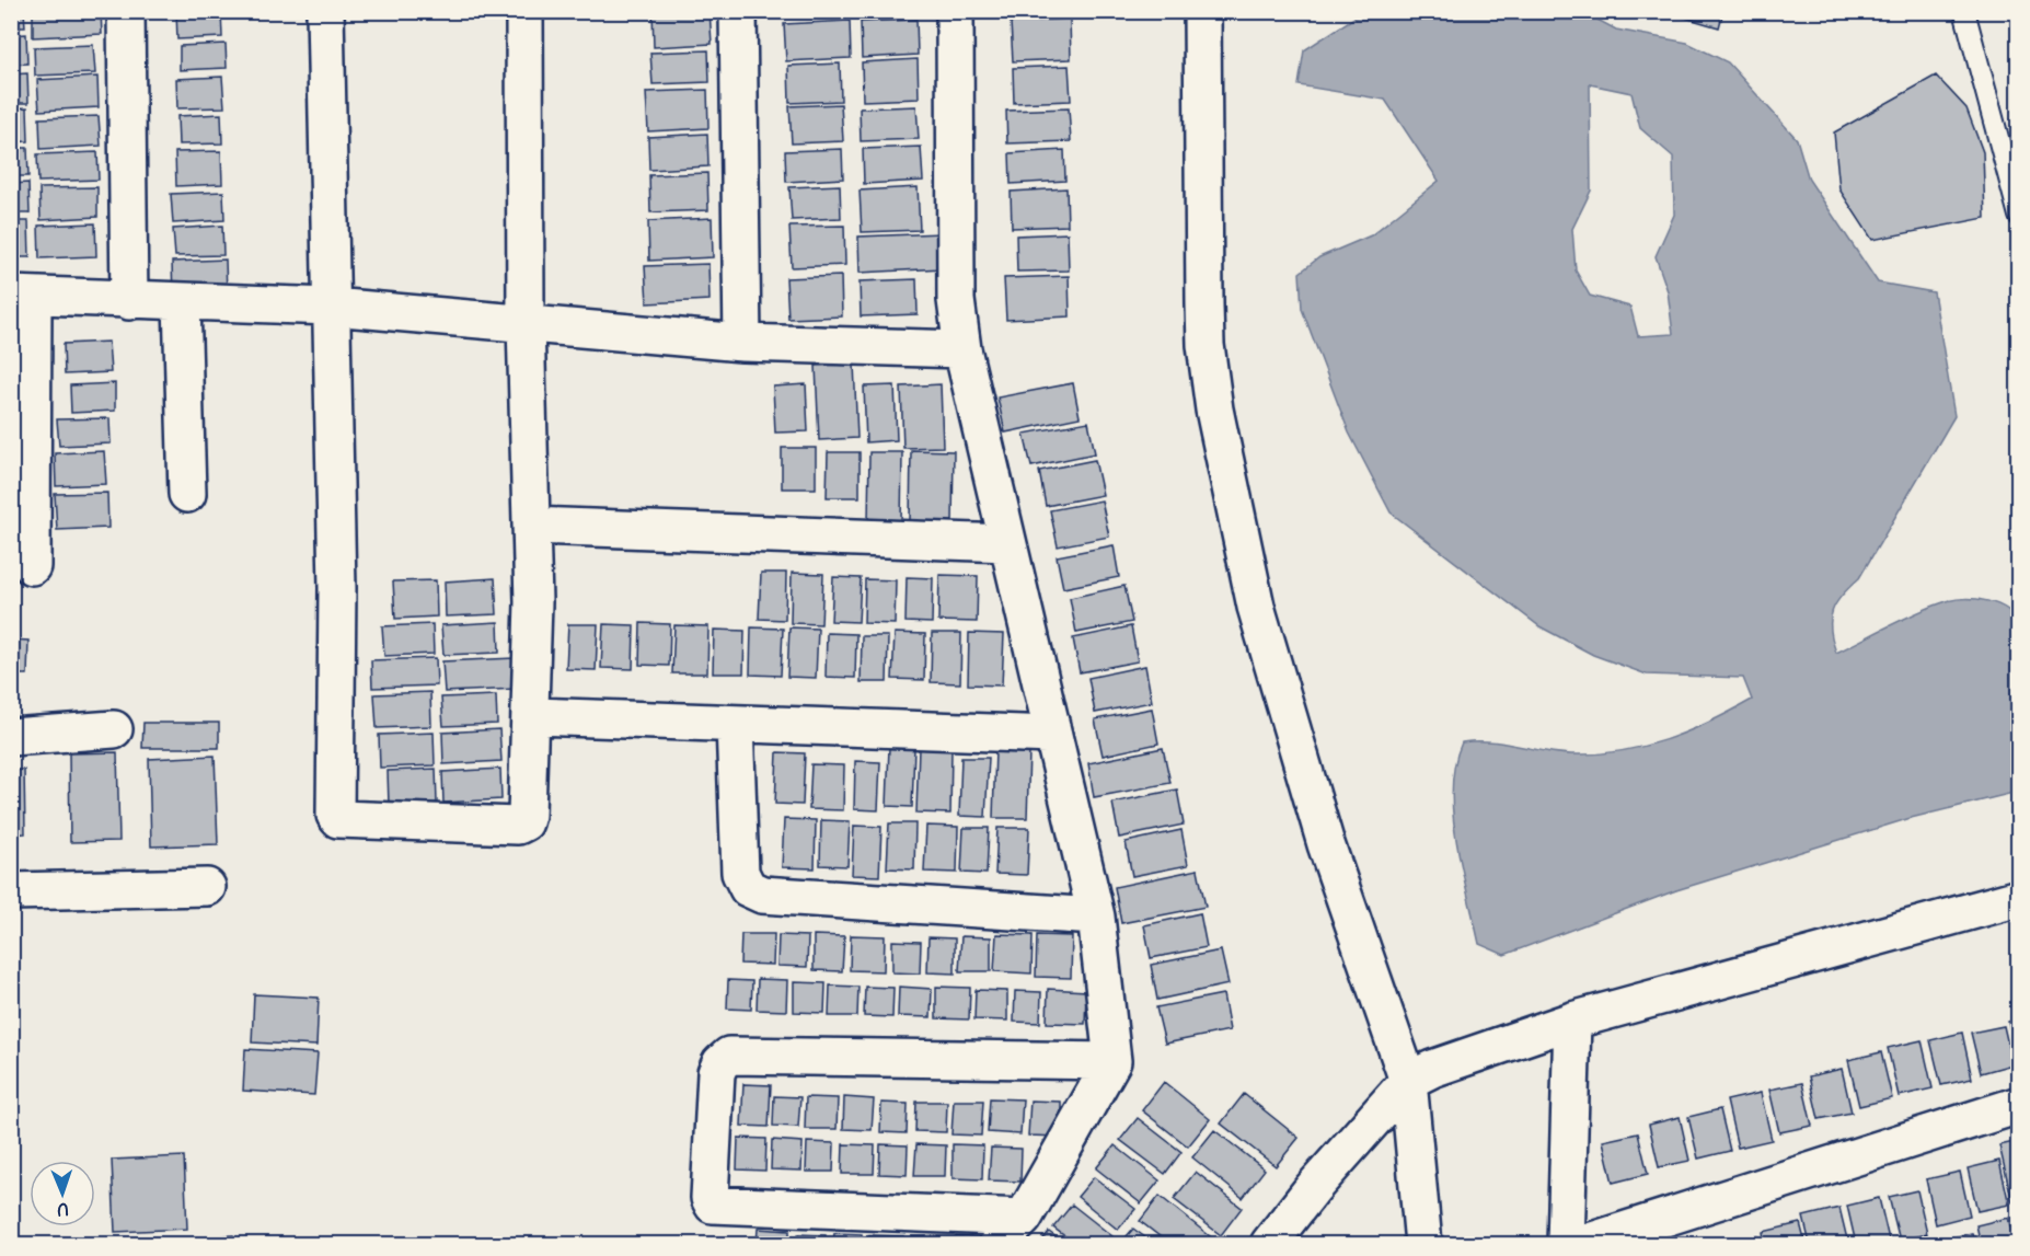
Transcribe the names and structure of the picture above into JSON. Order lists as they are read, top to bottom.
{
  "north": "bottom"
}
